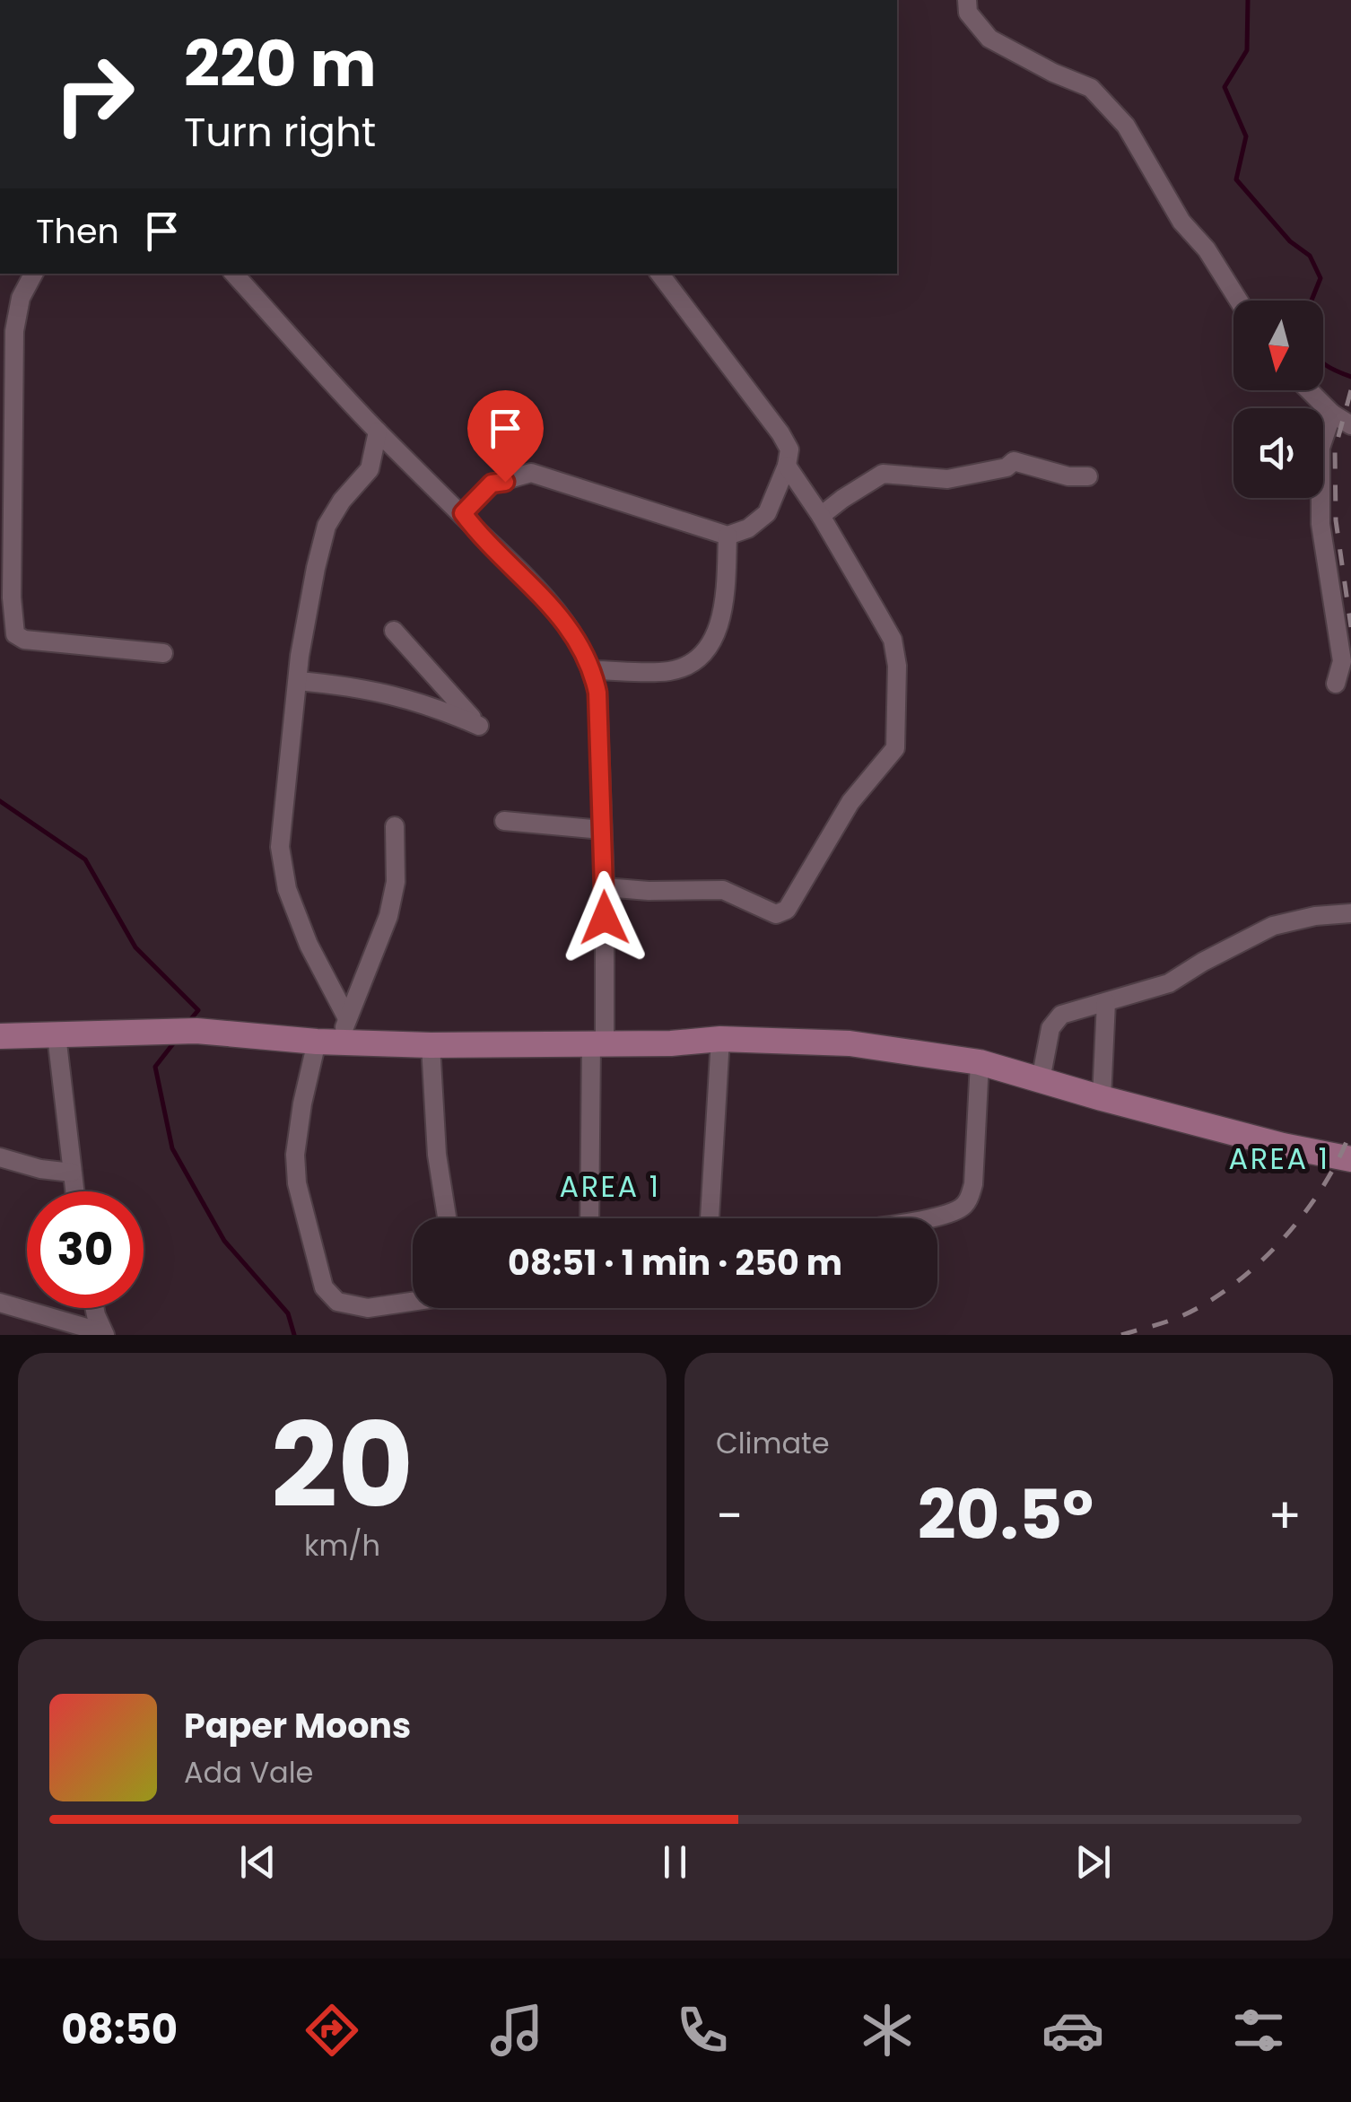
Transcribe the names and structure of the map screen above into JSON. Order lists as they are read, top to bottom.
{
  "districts": ["AREA 1", "AREA 1"],
  "north": "bottom",
  "page": {
    "turn": ["220 m", "Turn right"],
    "then": "Then",
    "limit": "30",
    "trip": "08:51 · 1 min · 250 m",
    "tile": [
      ["20", "km/h"],
      "Climate"
    ],
    "heat": ["−", "20.5°", "+"],
    "song": ["Paper Moons", "Ada Vale"],
    "tabs": "08:50"
  }
}
